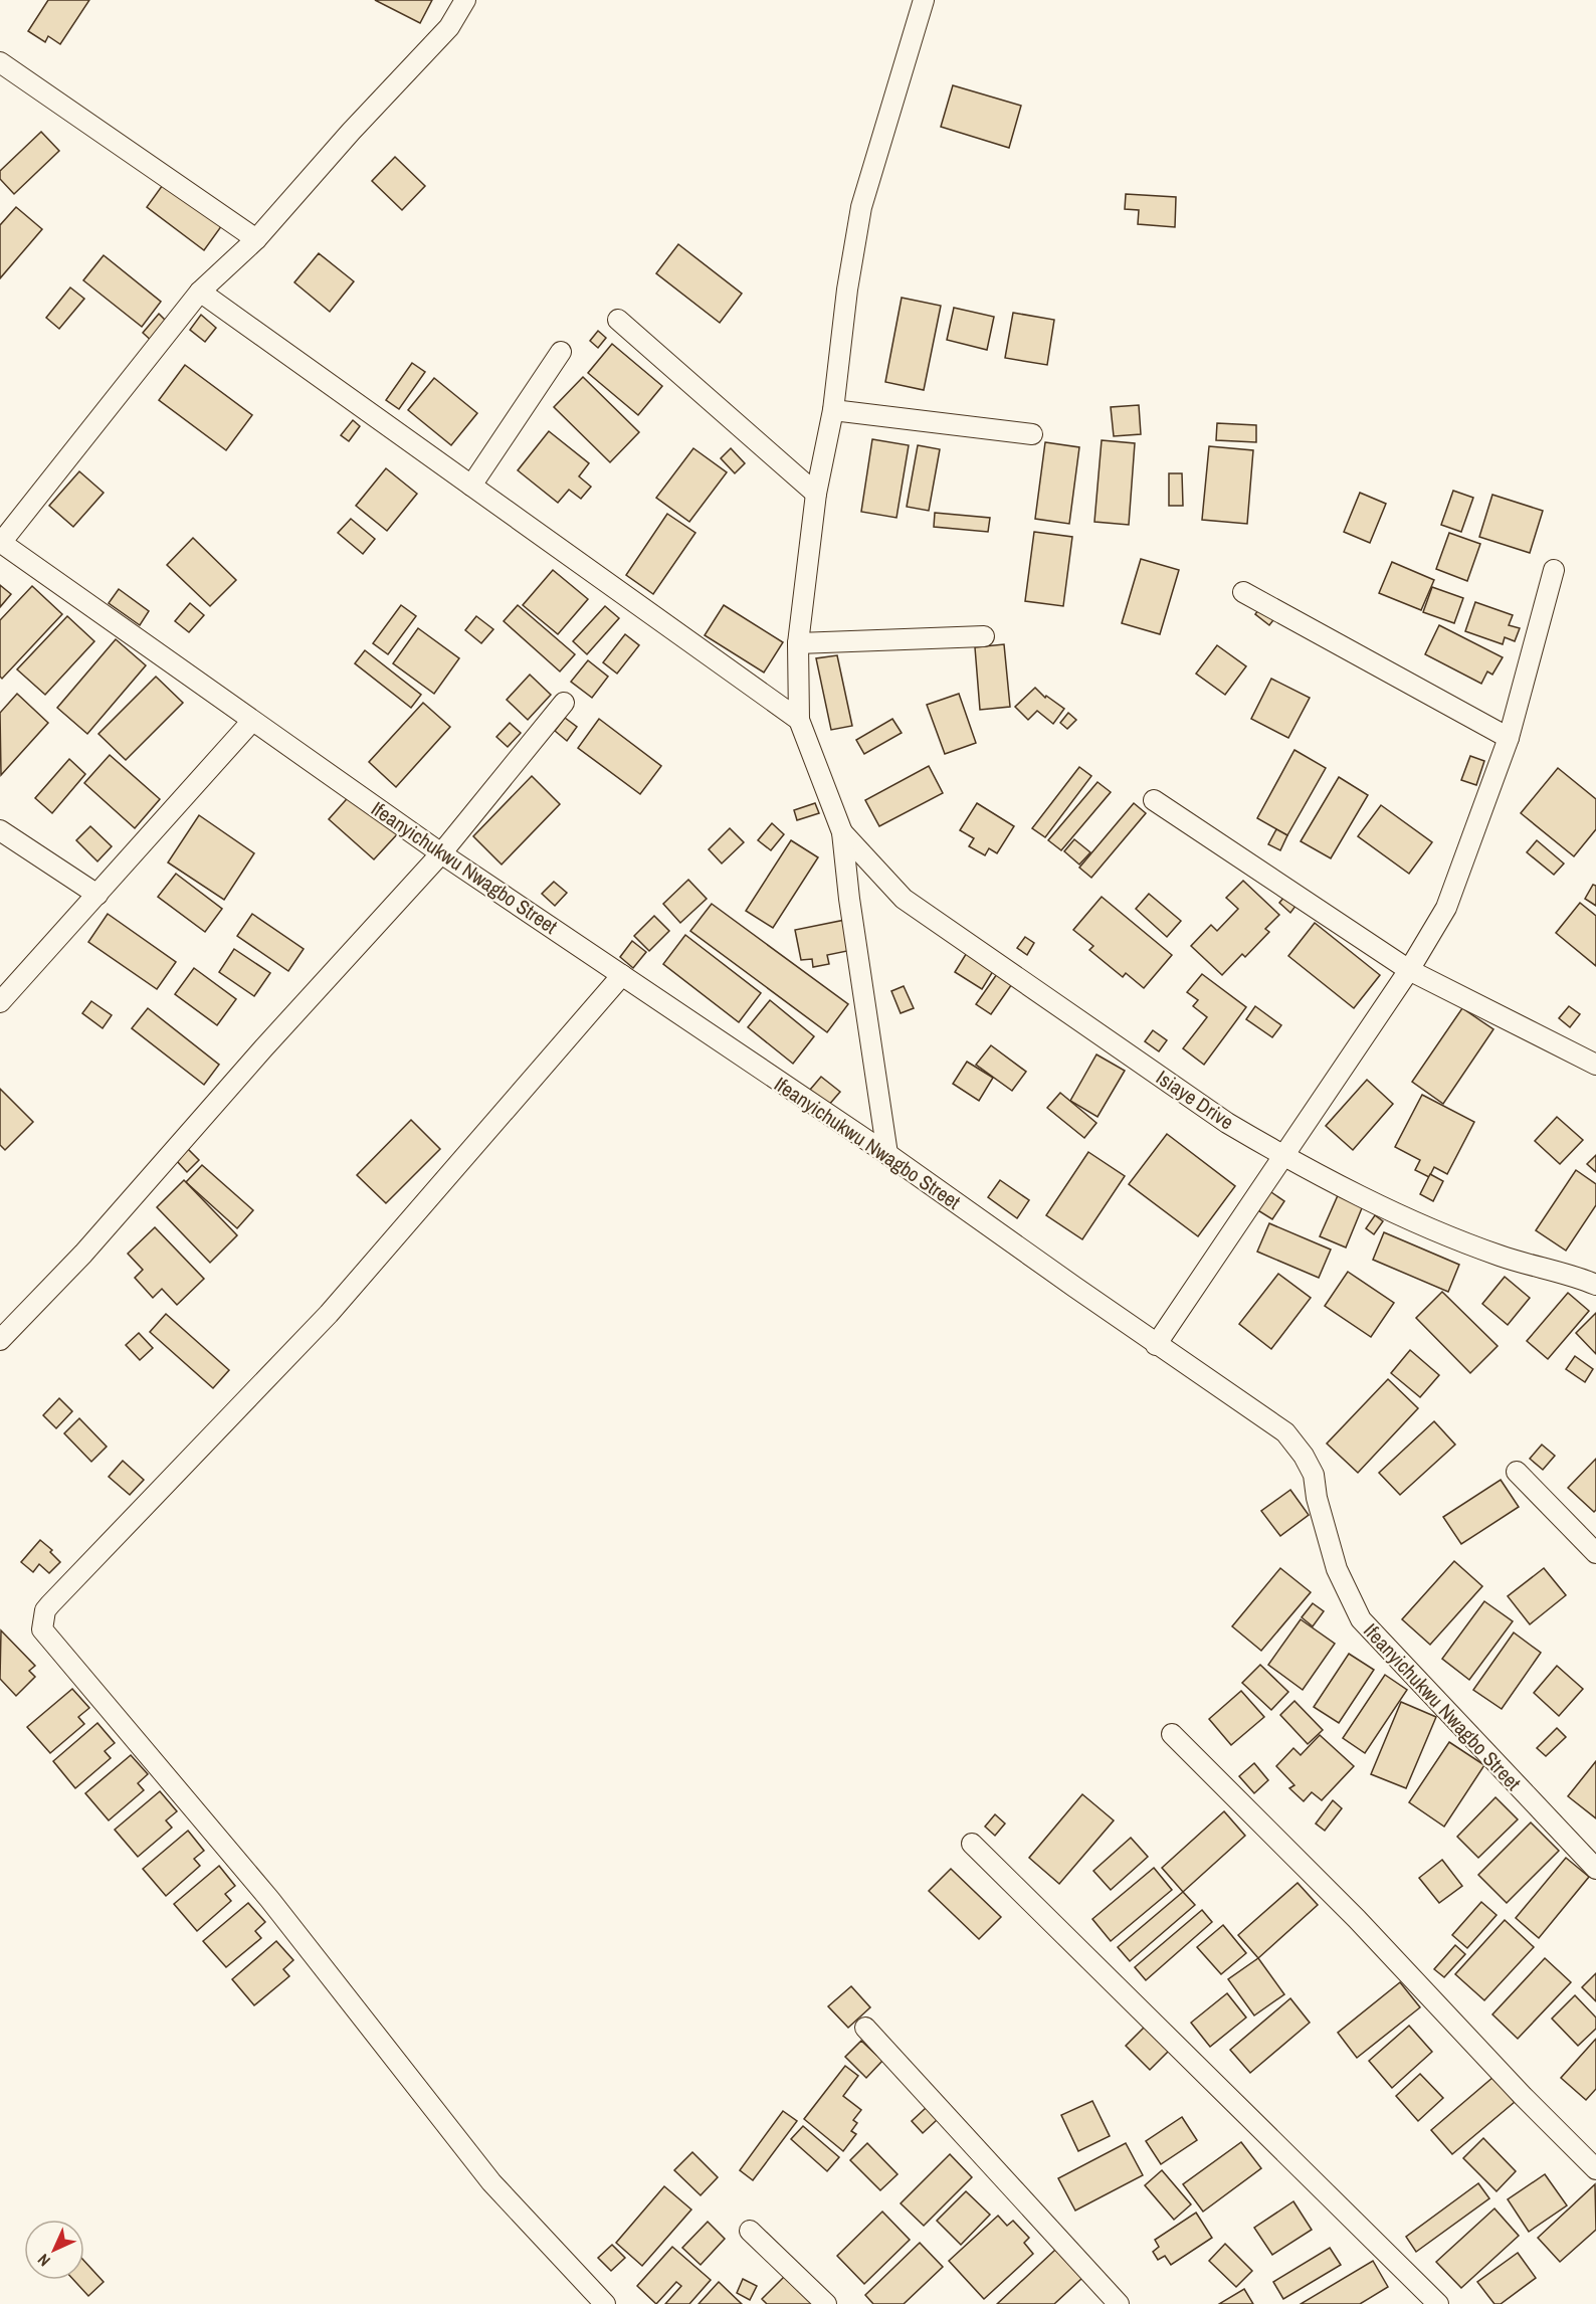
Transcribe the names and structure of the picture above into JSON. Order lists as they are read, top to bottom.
{
  "streets": {
    "street": ["Ifeanyichukwu Nwagbo Street", "Isiaye Drive"]
  },
  "north": "bottom left"
}
